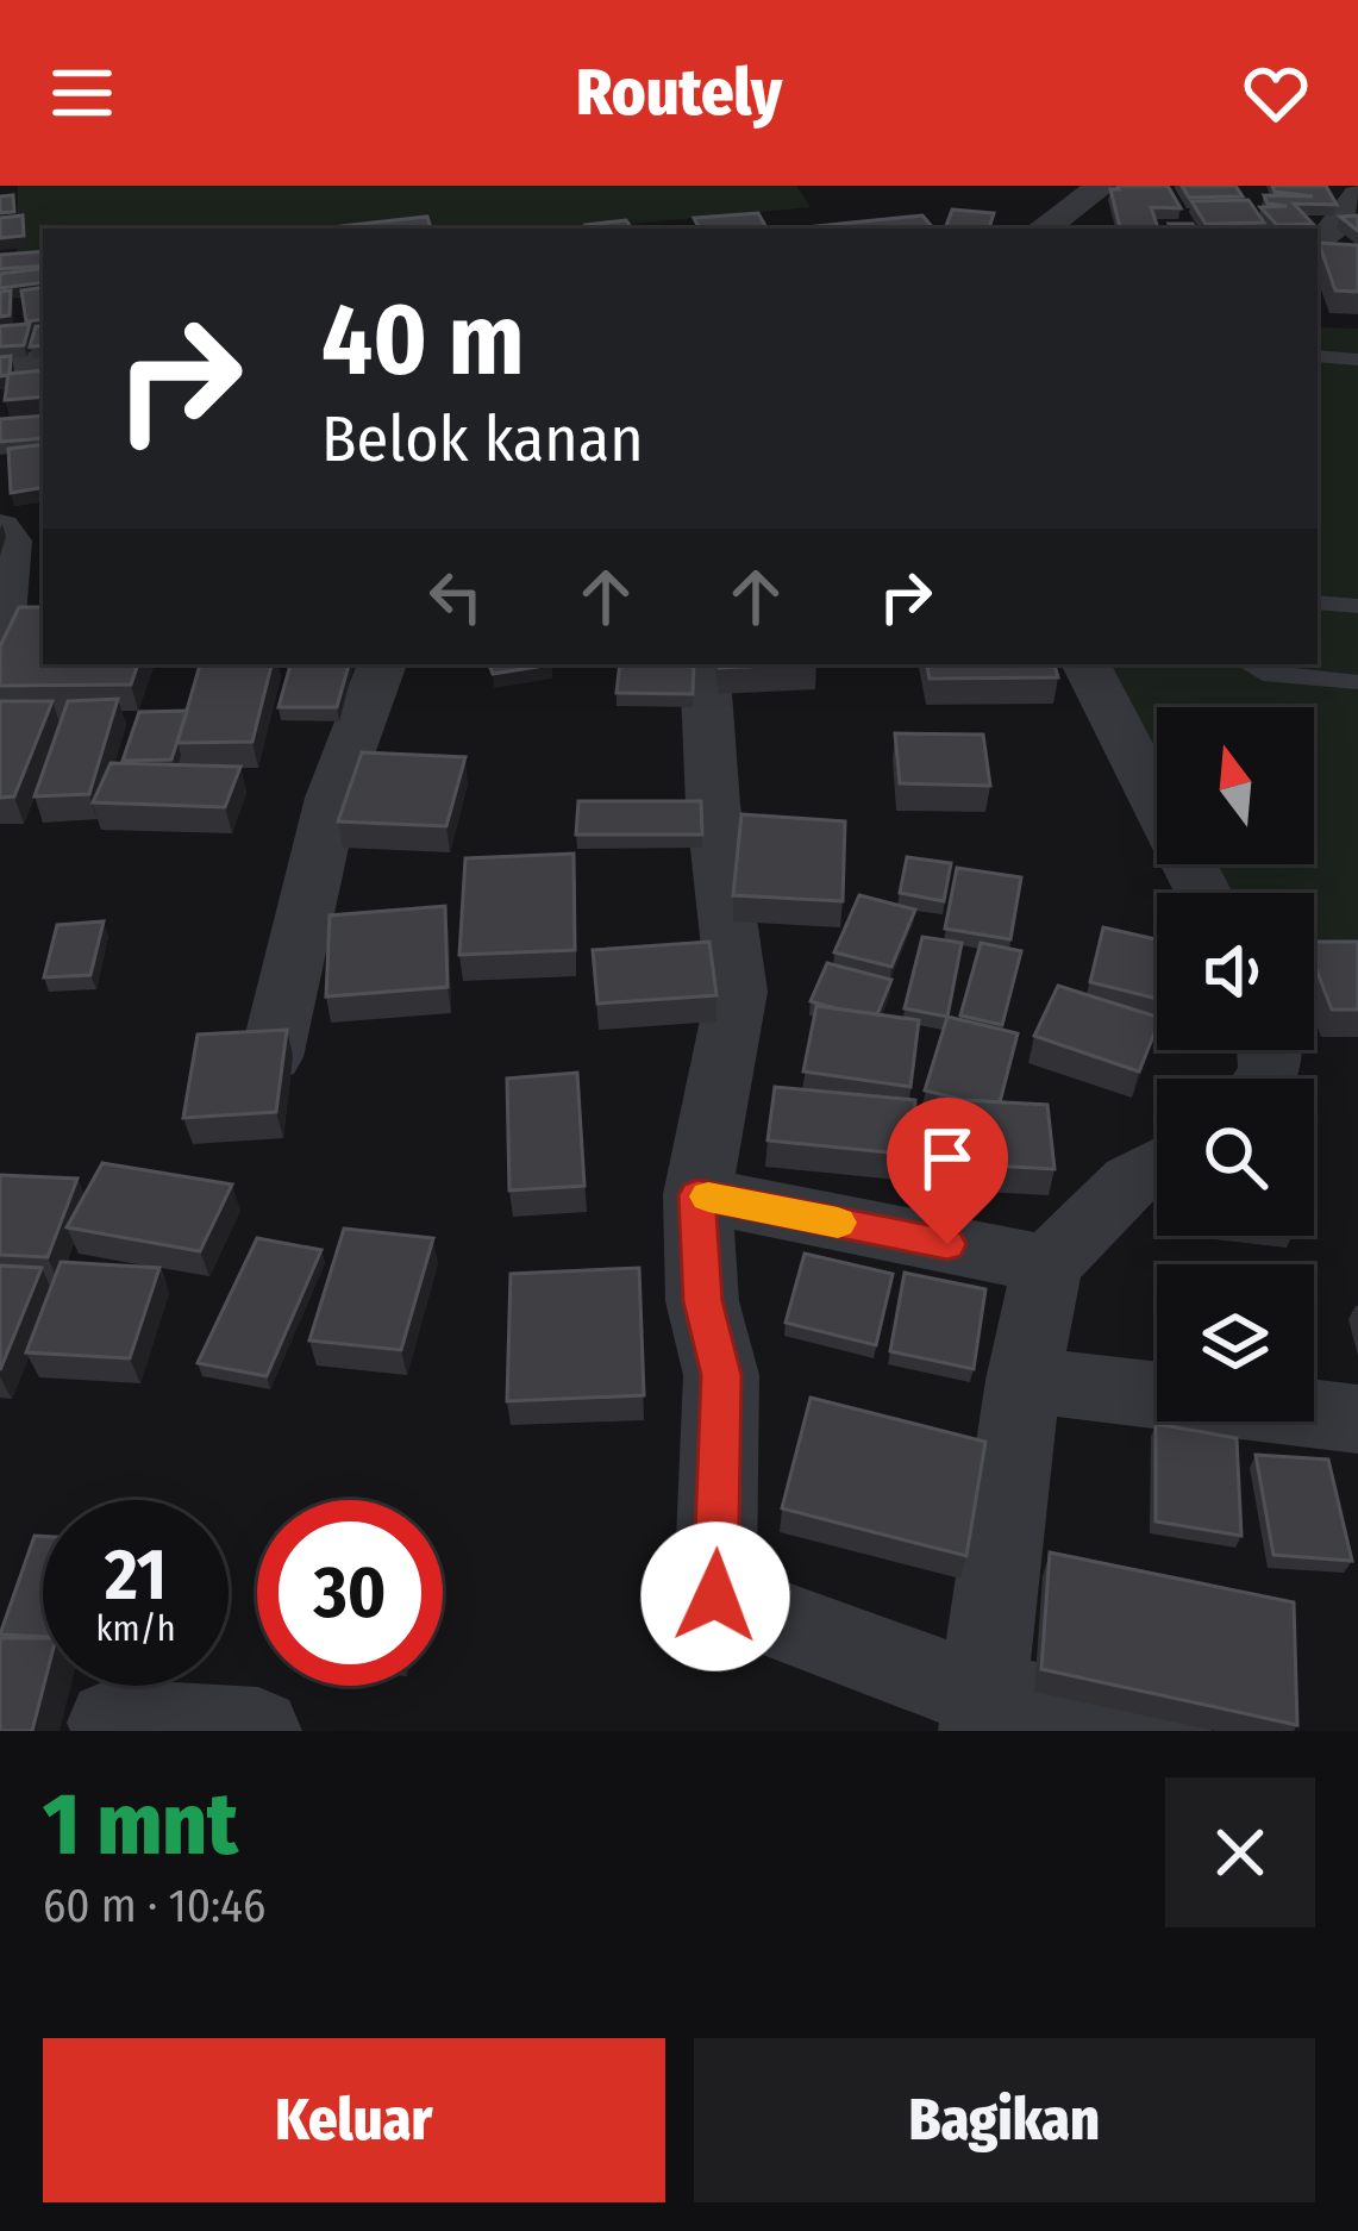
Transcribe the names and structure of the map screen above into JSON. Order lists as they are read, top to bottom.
{
  "north": "top",
  "page": {
    "header": "Routely",
    "turn": ["40 m", "Belok kanan"],
    "speed": "21 km/h",
    "limit": "30",
    "heading": ["1 mnt", "60 m · 10:46"],
    "buttons": ["Keluar", "Bagikan"]
  }
}
